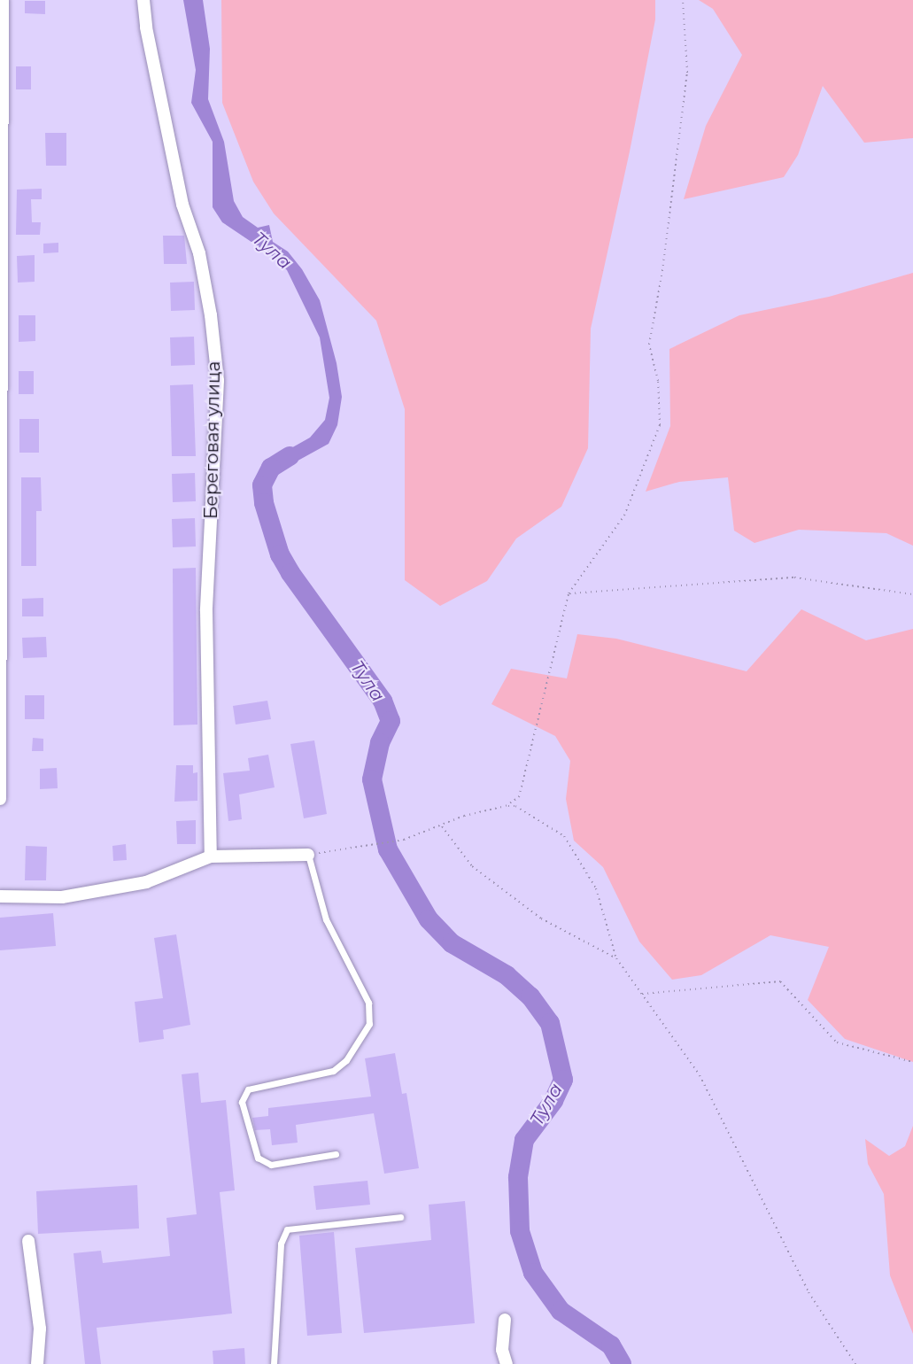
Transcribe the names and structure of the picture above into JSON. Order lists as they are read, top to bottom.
{
  "streets": {
    "street": ["Береговая улица"]
  },
  "water": ["Тула"]
}
